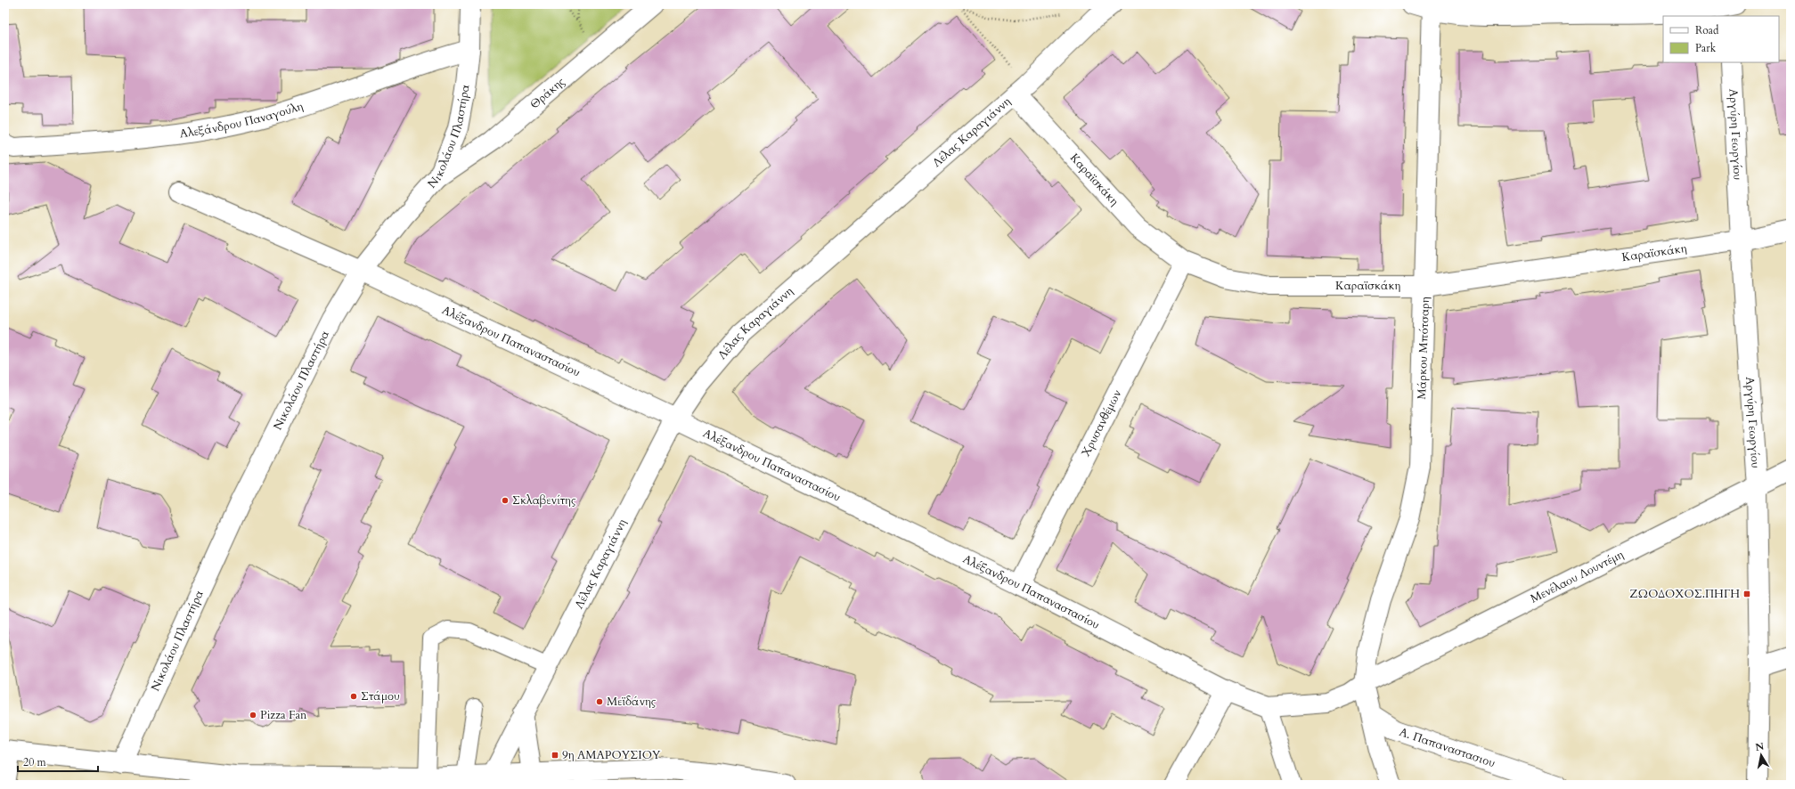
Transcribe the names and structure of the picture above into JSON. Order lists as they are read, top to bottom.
{
  "streets": {
    "street": [
      "Θράκης",
      "Αλεξάνδρου Παναγούλη",
      "Λέλας Καραγιάννη",
      "Αργύρη Γεωργίου",
      "Νικολάου Πλαστήρα",
      "Καραϊσκάκη",
      "Αλέξανδρου Παπαναστασίου",
      "Μάρκου Μπότσαρη",
      "Χρυσανθέμων",
      "Μενέλαου Λουντέμη",
      "Α. Παπαναστασιου"
    ]
  },
  "crossings": [
    ["Θράκης", "Νικολάου Πλαστήρα"],
    ["Αλεξάνδρου Παναγούλη", "Νικολάου Πλαστήρα"],
    ["Λέλας Καραγιάννη", "Καραϊσκάκη"],
    ["Λέλας Καραγιάννη", "Αλέξανδρου Παπαναστασίου"],
    ["Αργύρη Γεωργίου", "Καραϊσκάκη"],
    ["Αργύρη Γεωργίου", "Μενέλαου Λουντέμη"],
    ["Νικολάου Πλαστήρα", "Αλέξανδρου Παπαναστασίου"],
    ["Καραϊσκάκη", "Μάρκου Μπότσαρη"],
    ["Καραϊσκάκη", "Χρυσανθέμων"],
    ["Αλέξανδρου Παπαναστασίου", "Μάρκου Μπότσαρη"],
    ["Αλέξανδρου Παπαναστασίου", "Χρυσανθέμων"],
    ["Αλέξανδρου Παπαναστασίου", "Μενέλαου Λουντέμη"],
    ["Μάρκου Μπότσαρη", "Μενέλαου Λουντέμη"]
  ],
  "places": {
    "other": [
      "Σκλαβενίτης",
      "Στάμου",
      "Μεϊδάνης",
      "Pizza Fan"
    ],
    "transit": ["ΖΩΟΔΟΧΟΣ.ΠΗΓΗ", "9η ΑΜΑΡΟΥΣΙΟΥ"]
  },
  "legend": ["Road", "Park"],
  "scale_bar": "20 m",
  "north": "top"
}
